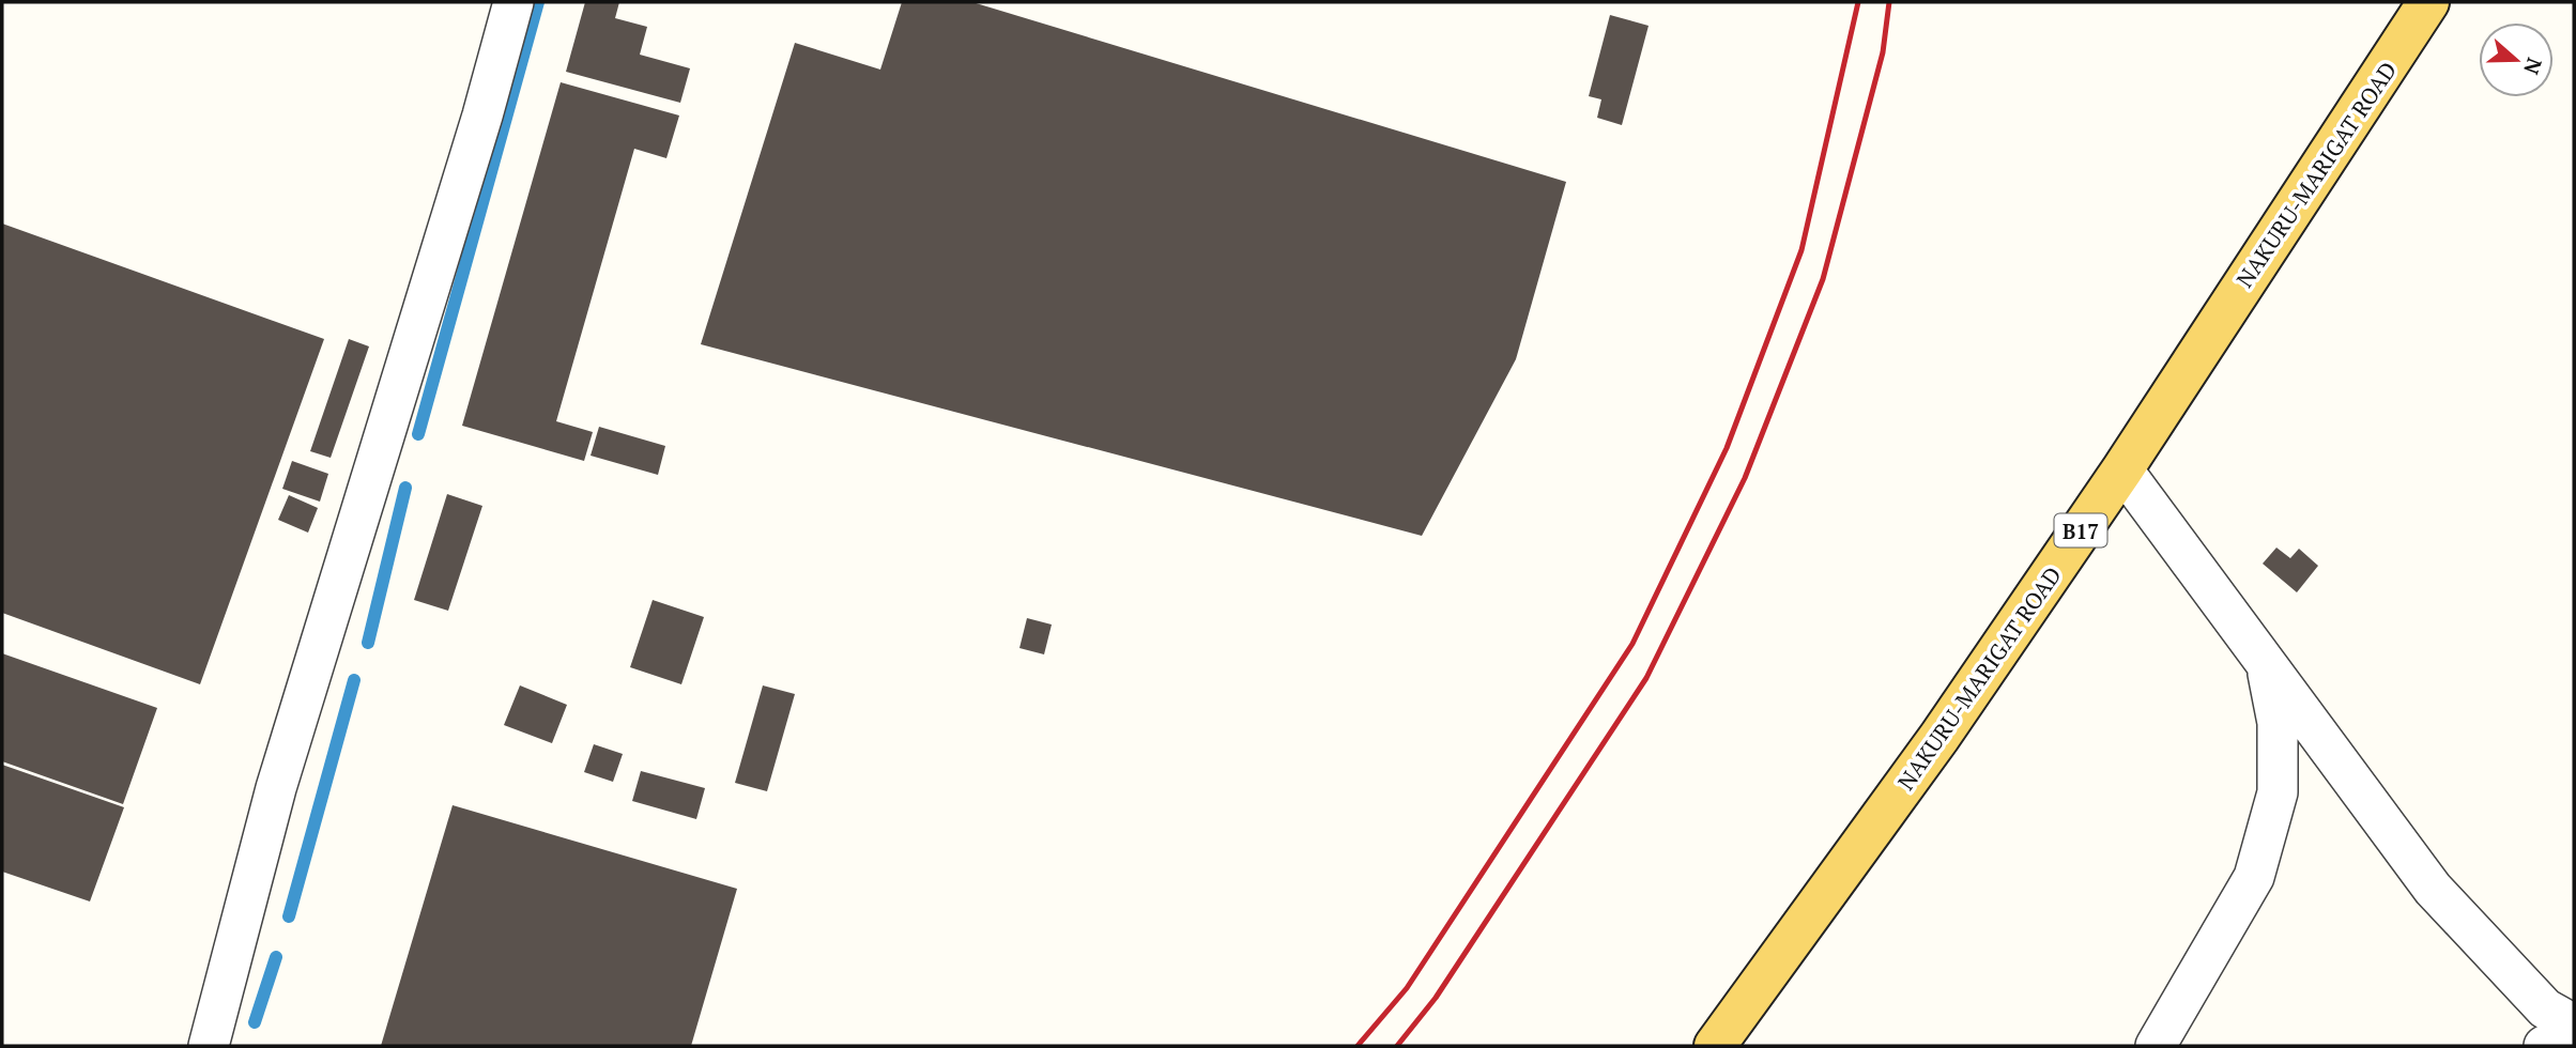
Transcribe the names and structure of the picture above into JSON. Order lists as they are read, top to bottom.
{
  "streets": {
    "main road": ["NAKURU-MARIGAT ROAD", "B17"]
  },
  "north": "right"
}
